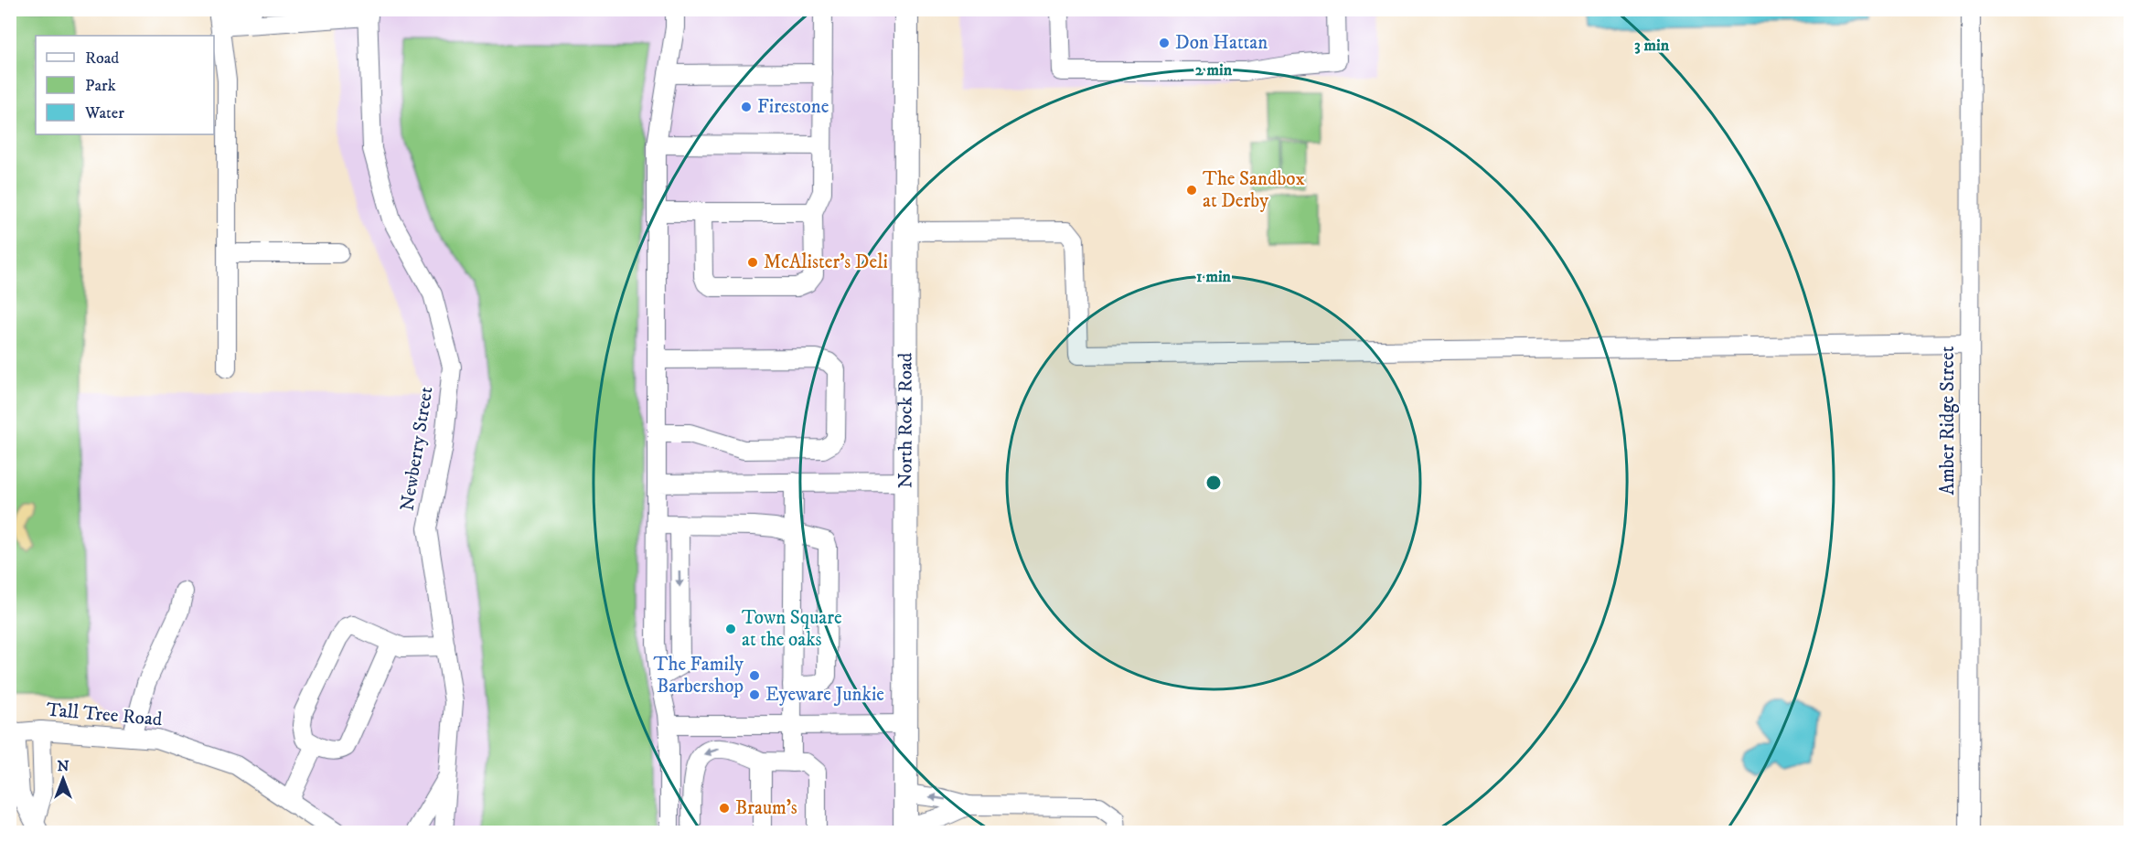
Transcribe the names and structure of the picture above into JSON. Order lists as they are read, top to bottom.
{
  "streets": {
    "main road": ["North Rock Road"],
    "street": ["Amber Ridge Street", "Newberry Street", "Tall Tree Road"]
  },
  "places": [
    "Don Hattan",
    "Firestone",
    "The Sandbox at Derby",
    "McAlister's Deli",
    "Town Square at the oaks",
    "The Family Barbershop",
    "Eyeware Junkie",
    "Braum's"
  ],
  "legend": ["Road", "Park", "Water"],
  "north": "top",
  "rings": ["3 min", "2 min", "1 min"]
}
